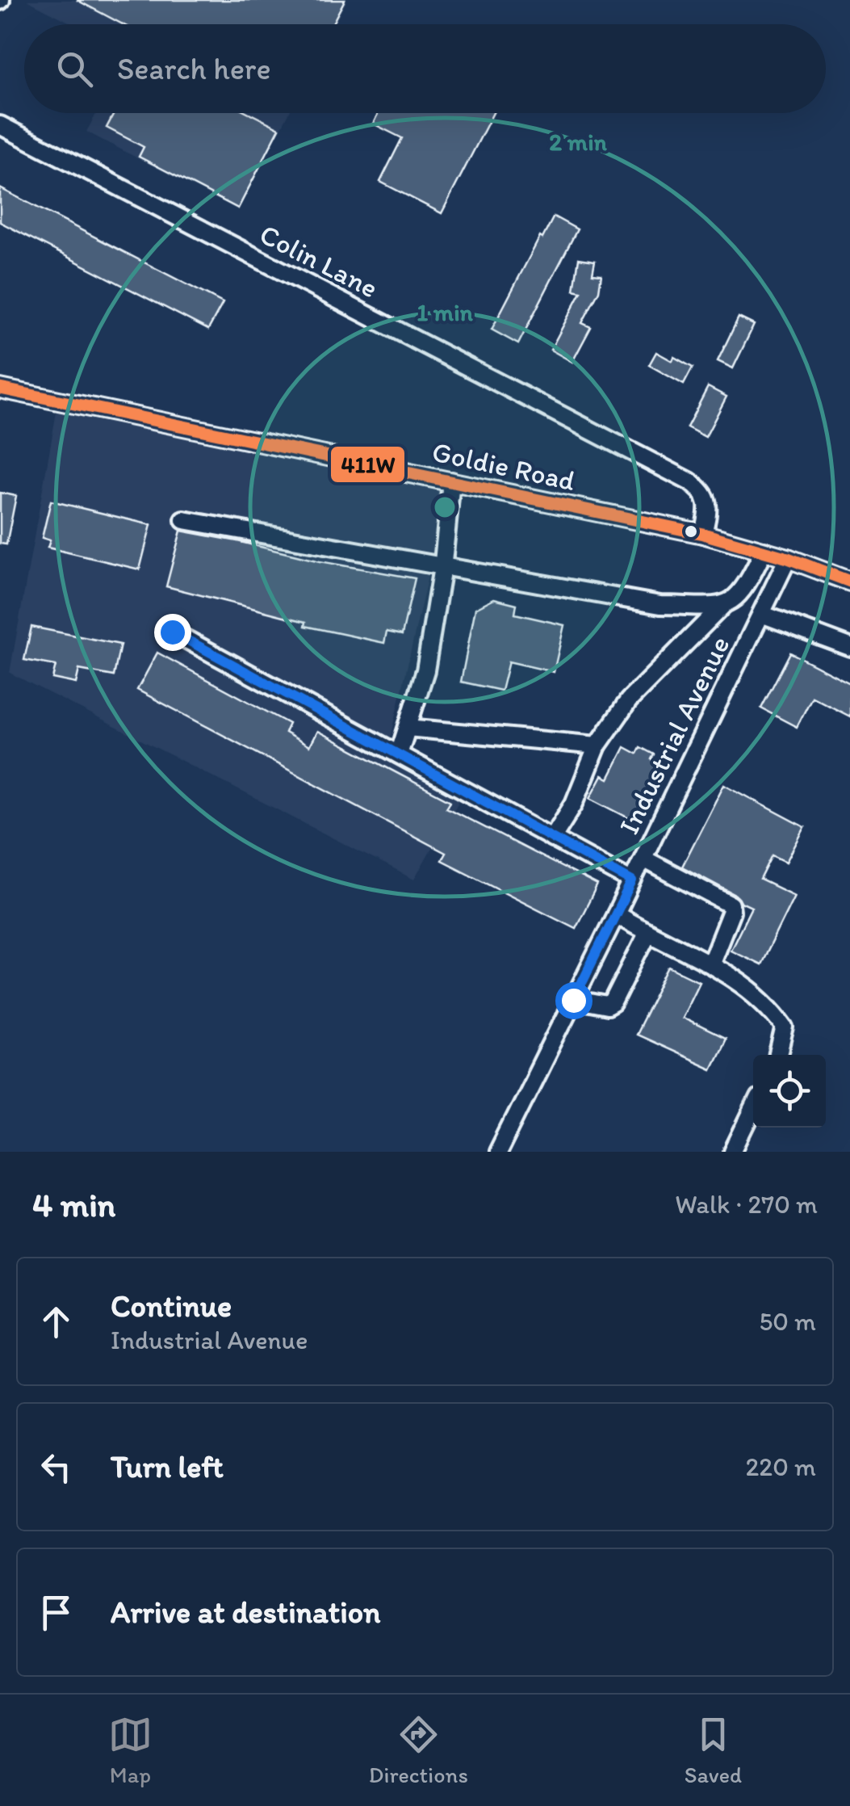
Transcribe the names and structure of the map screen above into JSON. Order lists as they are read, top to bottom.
{
  "streets": {
    "street": ["Colin Lane", "Goldie Road", "Industrial Avenue"]
  },
  "crossings": [
    ["Colin Lane", "Goldie Road"],
    ["Goldie Road", "Industrial Avenue"]
  ],
  "lines": ["transit line 411W"],
  "page": {
    "search": "Search here",
    "heading": ["4 min", "Walk · 270 m"],
    "list": [
      ["Continue", "Industrial Avenue", "50 m"],
      ["Turn left", "220 m"],
      "Arrive at destination"
    ],
    "nav": ["Map", "Directions", "Saved"]
  },
  "rings": ["2 min", "1 min"]
}
